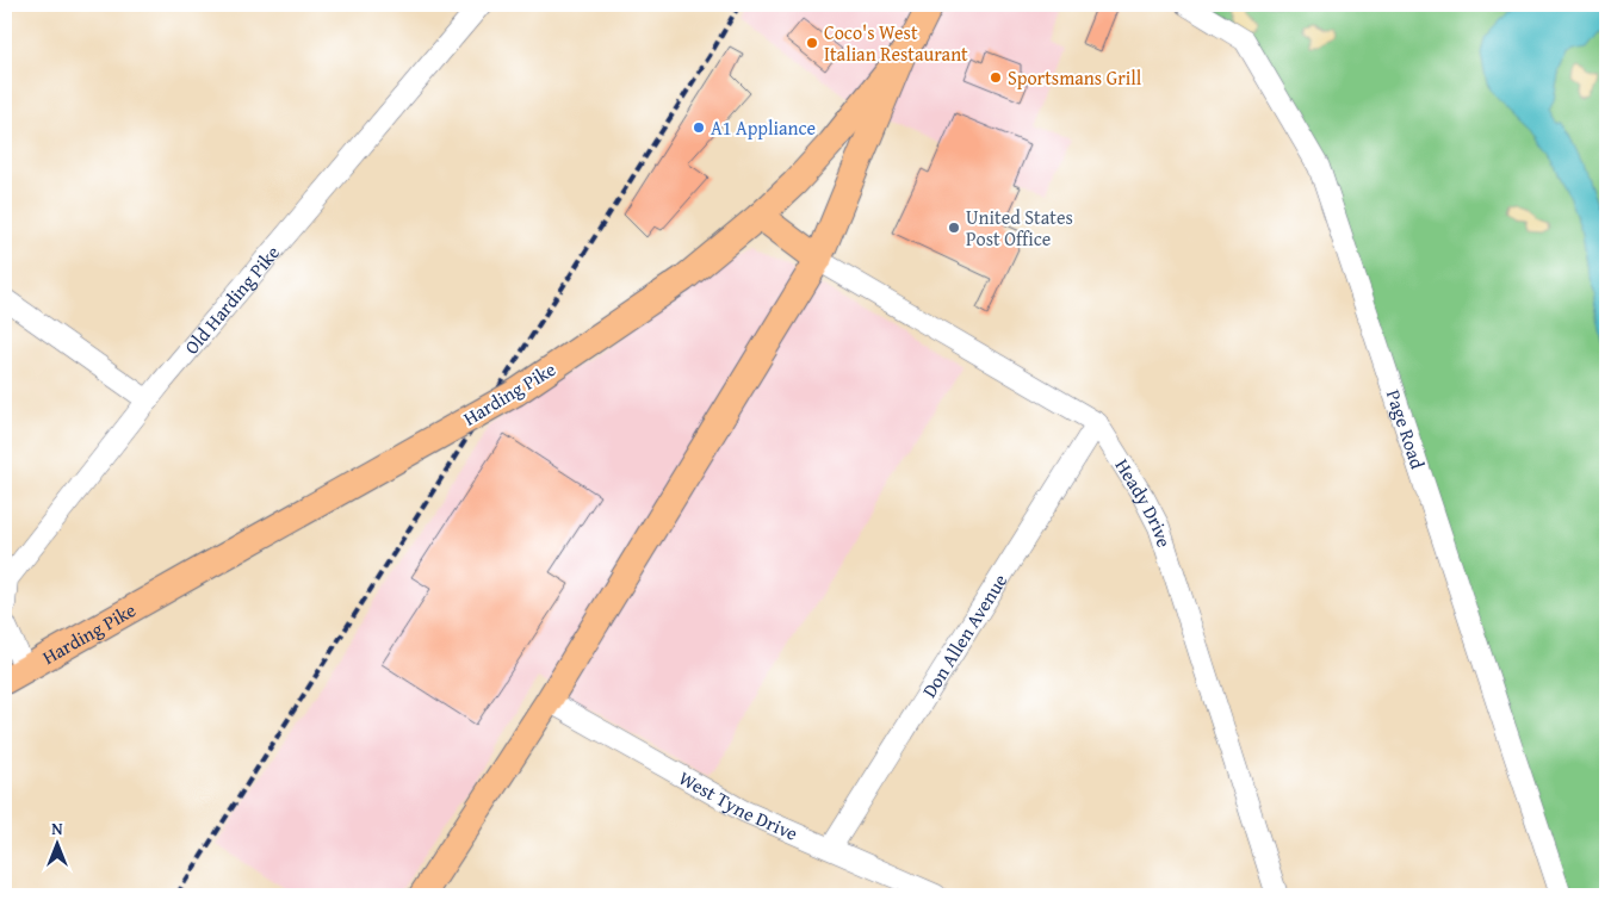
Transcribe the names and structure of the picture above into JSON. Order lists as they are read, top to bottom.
{
  "streets": {
    "main road": ["Harding Pike"],
    "street": [
      "Old Harding Pike",
      "Page Road",
      "Heady Drive",
      "Don Allen Avenue",
      "West Tyne Drive"
    ]
  },
  "crossings": [
    ["Heady Drive", "Don Allen Avenue"],
    ["Don Allen Avenue", "West Tyne Drive"]
  ],
  "places": [
    "Coco's West Italian Restaurant",
    "Sportsmans Grill",
    "A1 Appliance",
    "United States Post Office"
  ],
  "north": "top"
}
